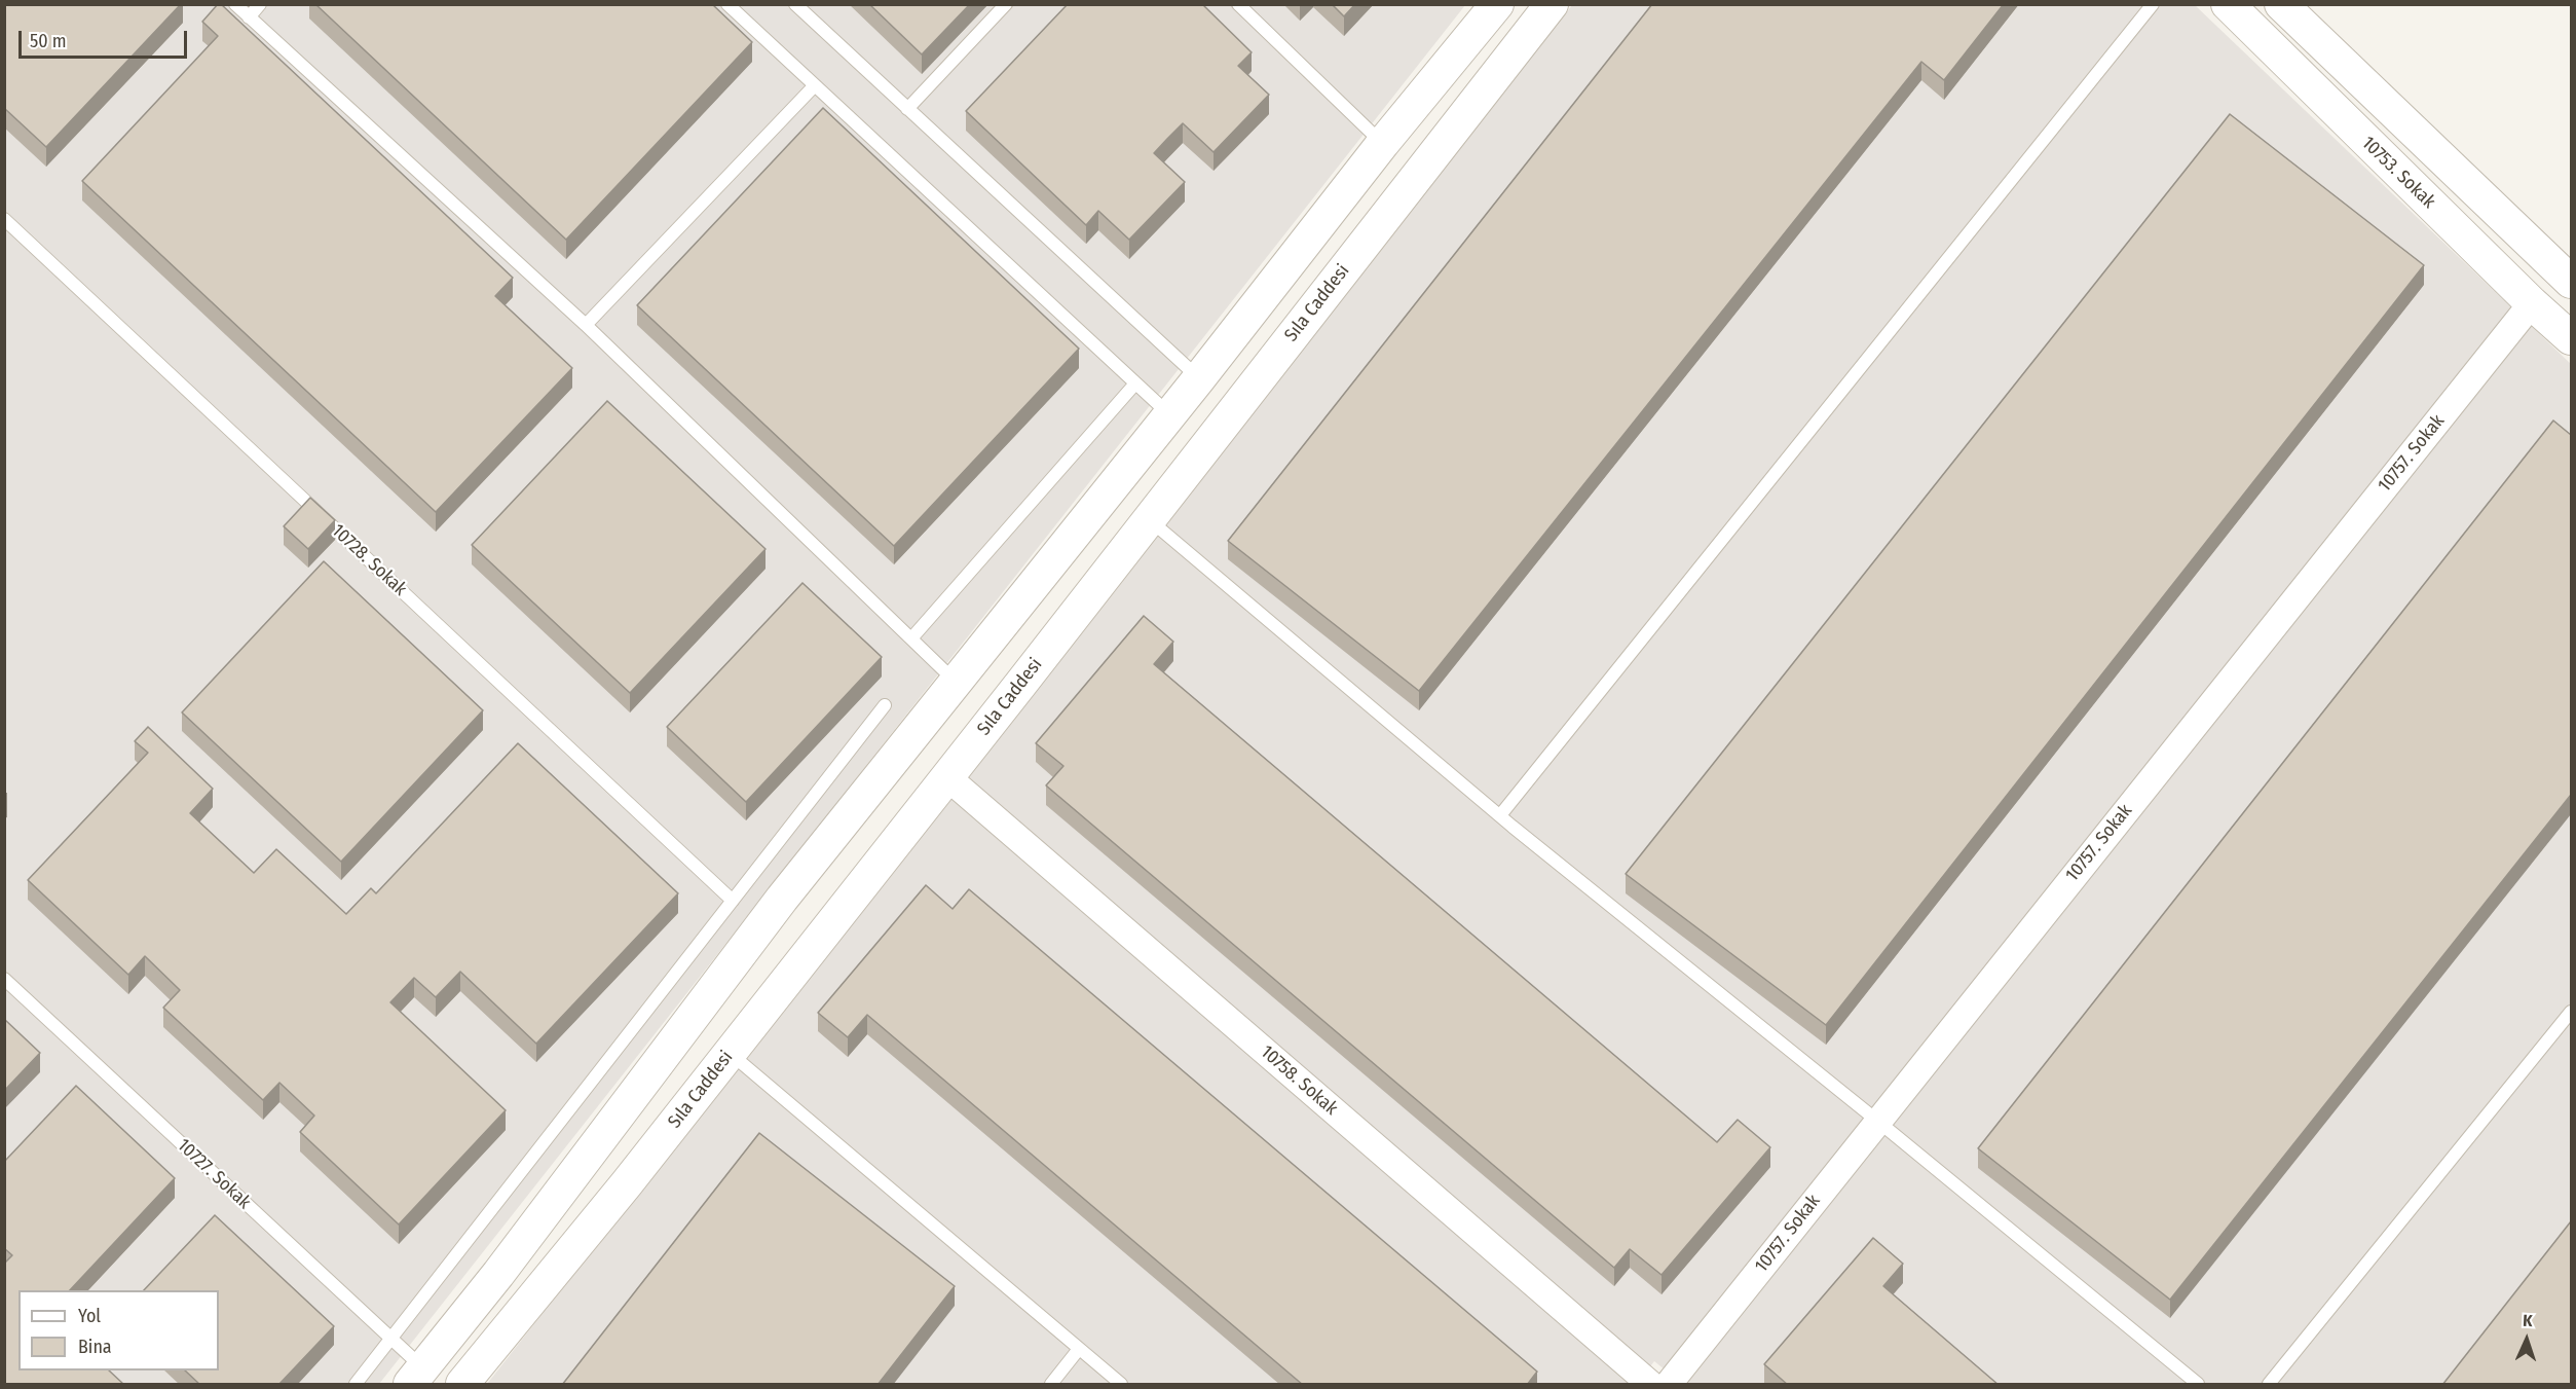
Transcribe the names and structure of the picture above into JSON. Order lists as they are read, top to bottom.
{
  "streets": {
    "street": [
      "10753. Sokak",
      "Sıla Caddesi",
      "10757. Sokak",
      "10758. Sokak"
    ],
    "lane": ["10728. Sokak", "10727. Sokak"]
  },
  "crossings": [
    ["10753. Sokak", "10757. Sokak"],
    ["Sıla Caddesi", "10758. Sokak"]
  ],
  "legend": ["Yol", "Bina"],
  "scale_bar": "50 m",
  "north": "top"
}
